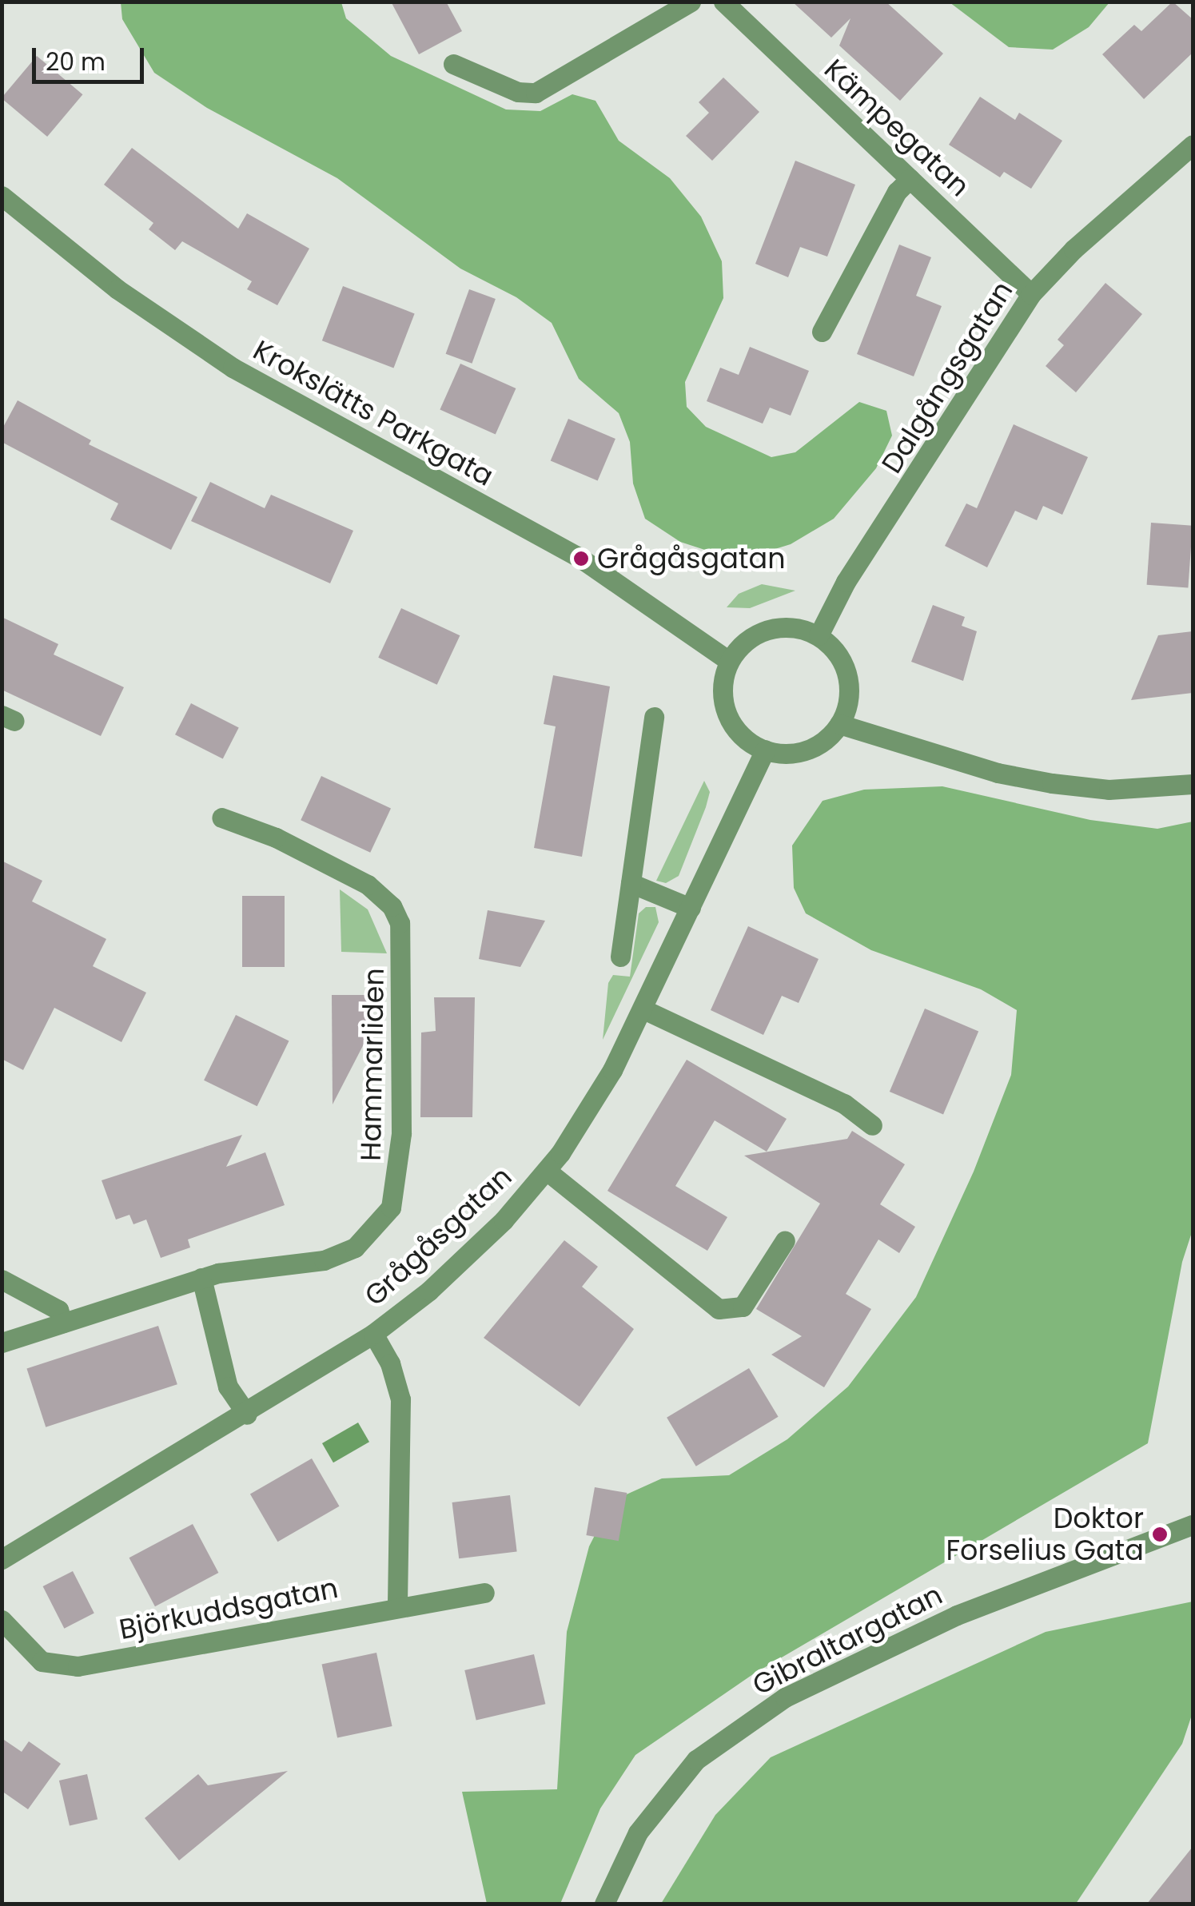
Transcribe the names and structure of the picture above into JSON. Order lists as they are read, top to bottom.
{
  "streets": {
    "street": [
      "Kämpegatan",
      "Dalgångsgatan",
      "Krokslätts Parkgata",
      "Hammarliden",
      "Grågåsgatan",
      "Björkuddsgatan",
      "Gibraltargatan"
    ]
  },
  "crossings": [
    ["Kämpegatan", "Dalgångsgatan"],
    ["Dalgångsgatan", "Krokslätts Parkgata"],
    ["Dalgångsgatan", "Grågåsgatan"],
    ["Krokslätts Parkgata", "Grågåsgatan"]
  ],
  "places": ["Grågåsgatan", "Doktor Forselius Gata"],
  "scale_bar": "20 m"
}
